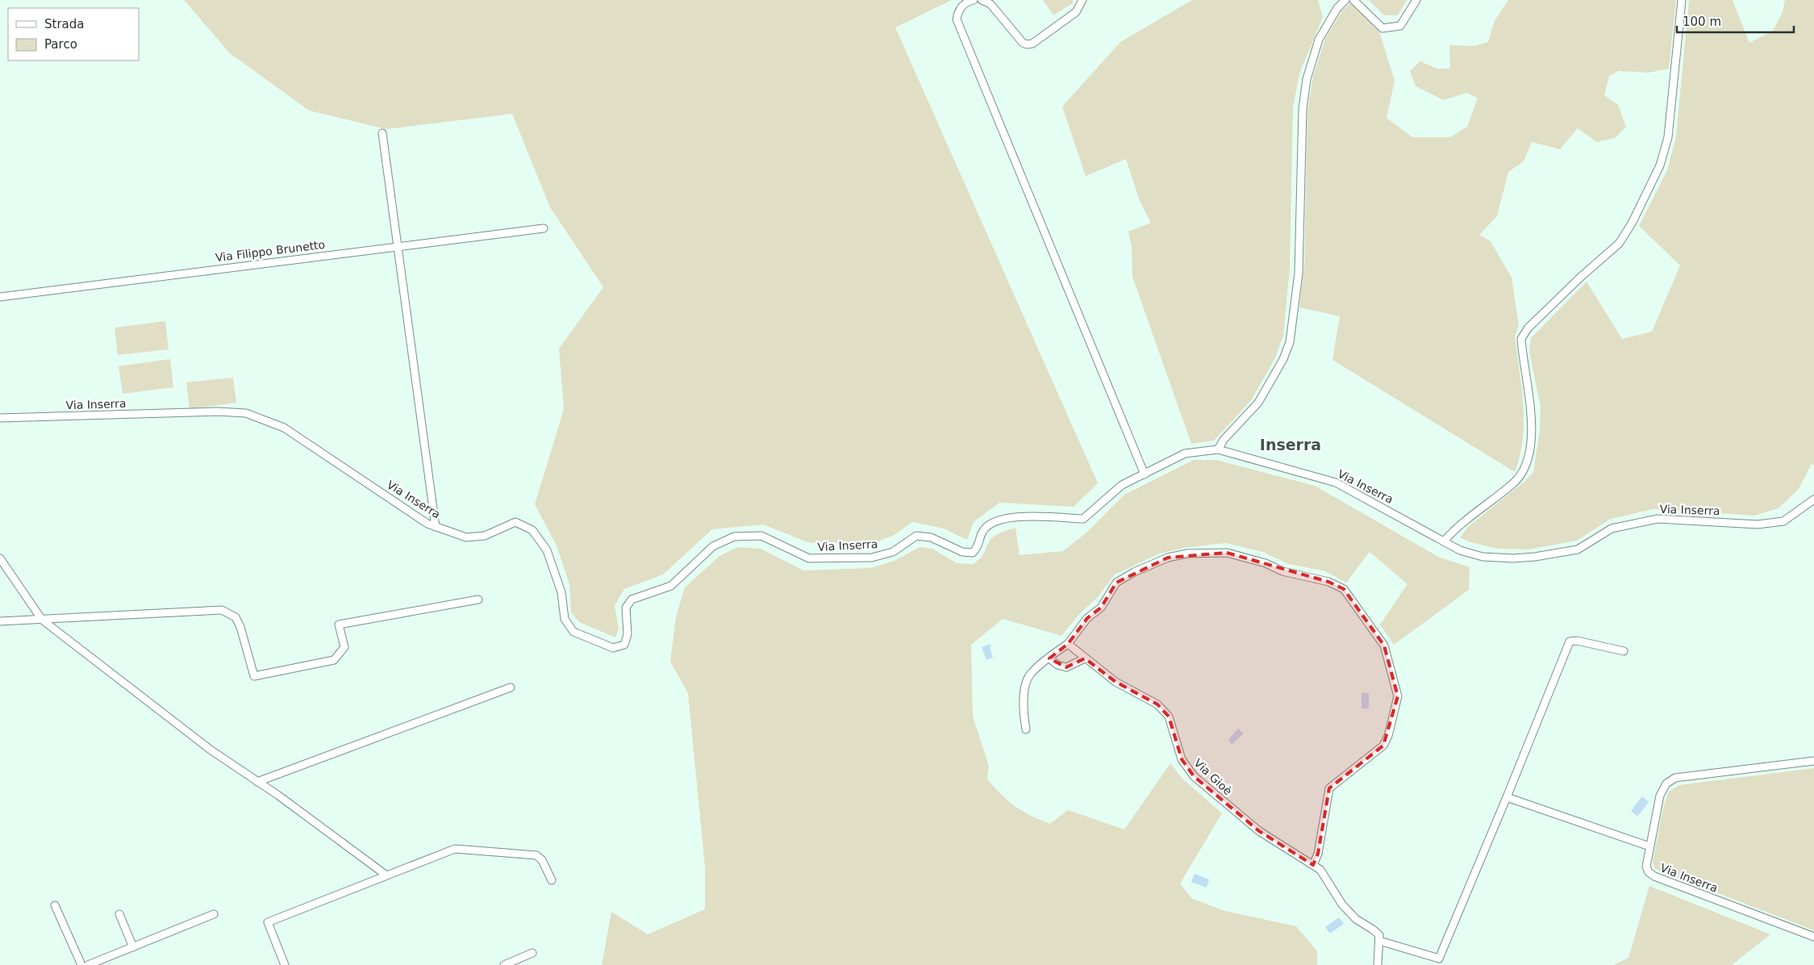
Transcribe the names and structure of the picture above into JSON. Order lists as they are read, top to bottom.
{
  "streets": {
    "street": ["Via Filippo Brunetto", "Via Inserra", "Via Gioè"]
  },
  "districts": ["Inserra"],
  "legend": ["Strada", "Parco"],
  "scale_bar": "100 m"
}
